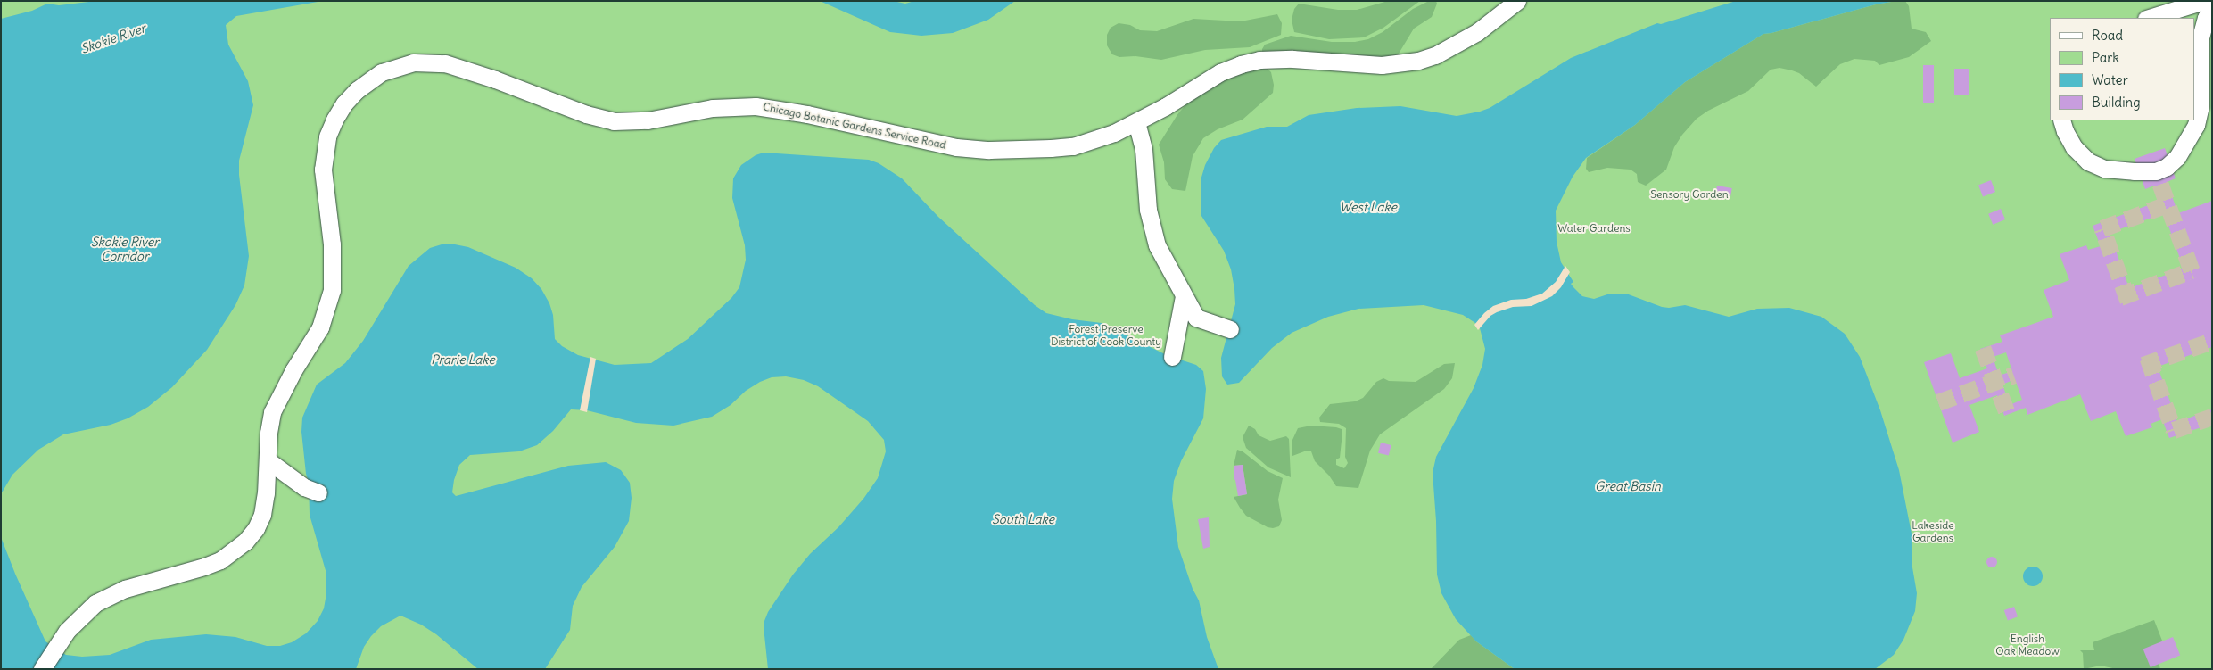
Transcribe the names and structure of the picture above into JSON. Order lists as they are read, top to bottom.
{
  "streets": {
    "lane": ["Chicago Botanic Gardens Service Road"]
  },
  "water": [
    "Skokie River",
    "West Lake",
    "Skokie River Corridor",
    "Prarie Lake",
    "Great Basin",
    "South Lake"
  ],
  "parks": [
    "Sensory Garden",
    "Water Gardens",
    "Forest Preserve District of Cook County",
    "Lakeside Gardens",
    "English Oak Meadow"
  ],
  "legend": [
    "Road",
    "Park",
    "Water",
    "Building"
  ]
}
